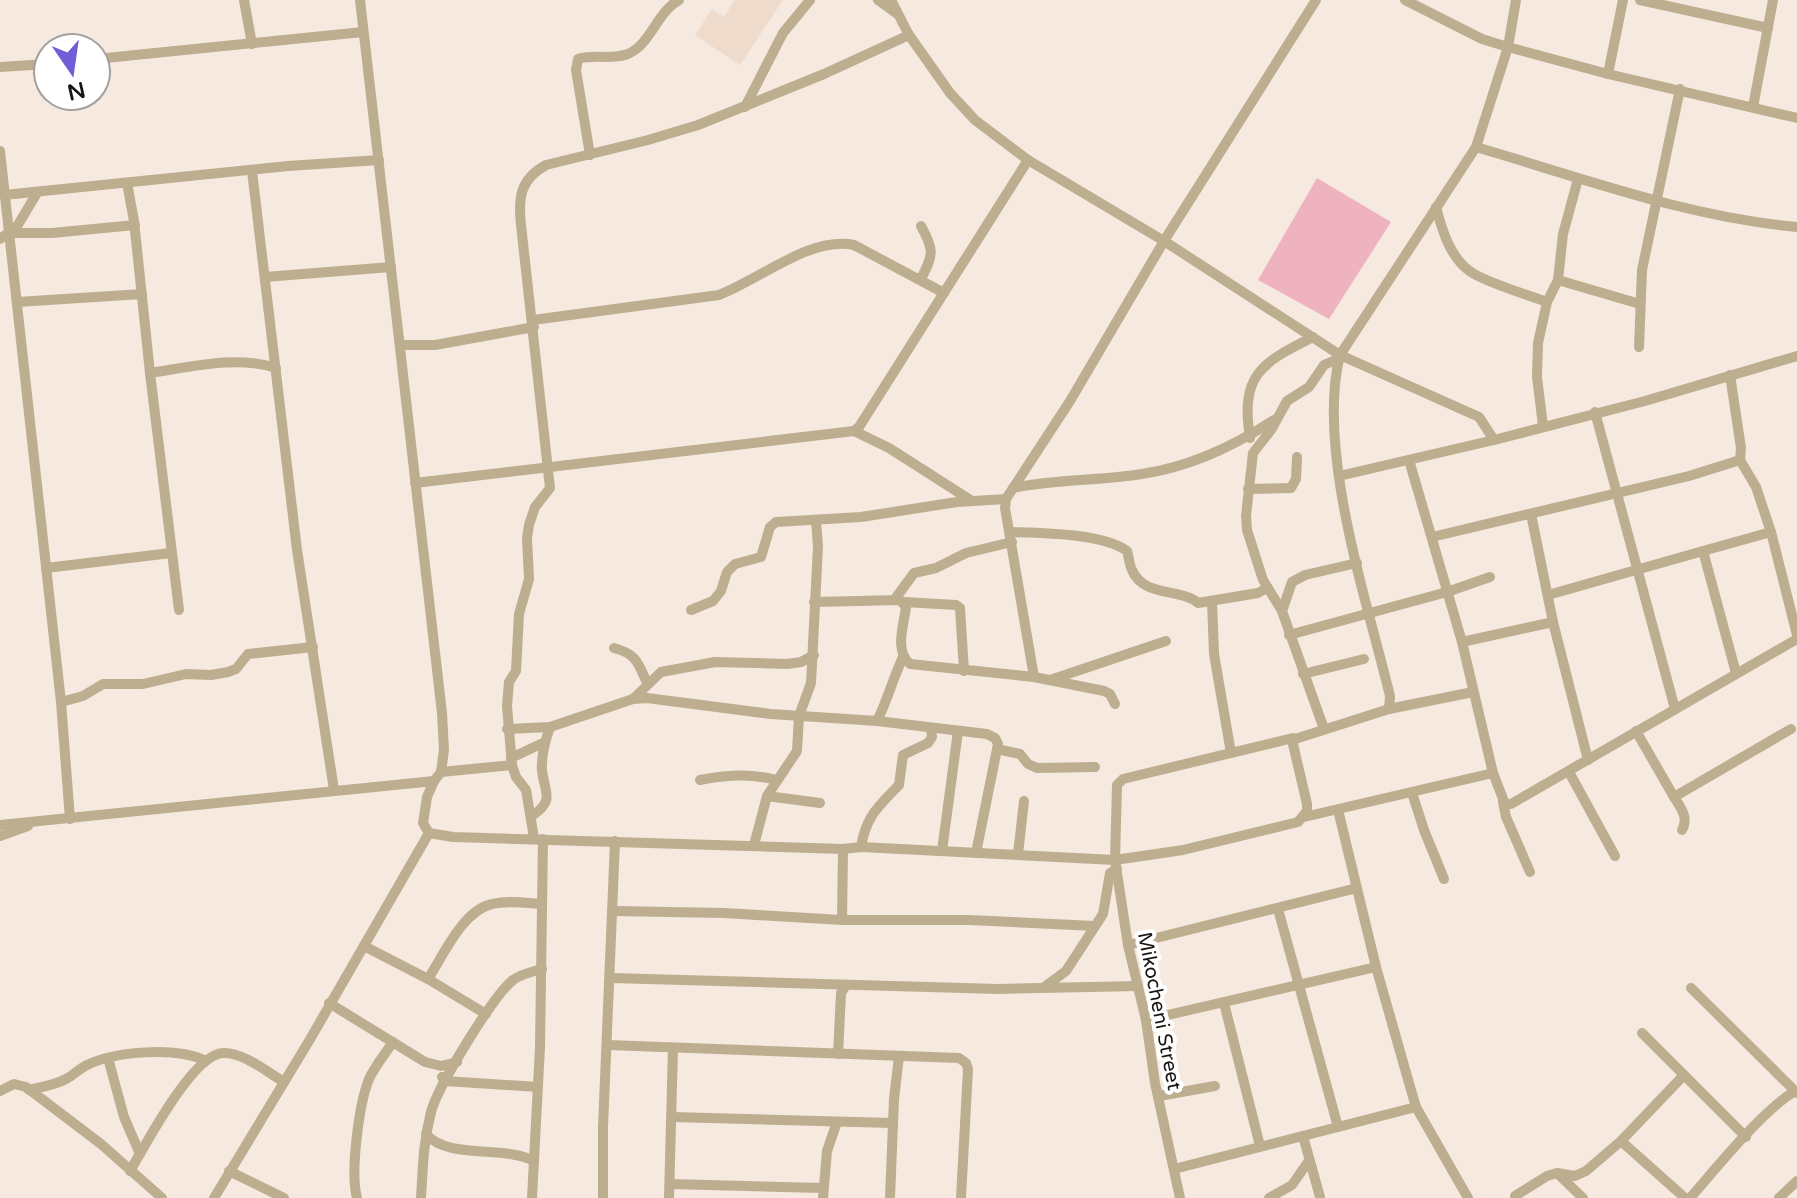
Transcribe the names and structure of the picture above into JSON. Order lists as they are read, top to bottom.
{
  "streets": {
    "street": ["Mikocheni Street"]
  },
  "north": "bottom"
}
